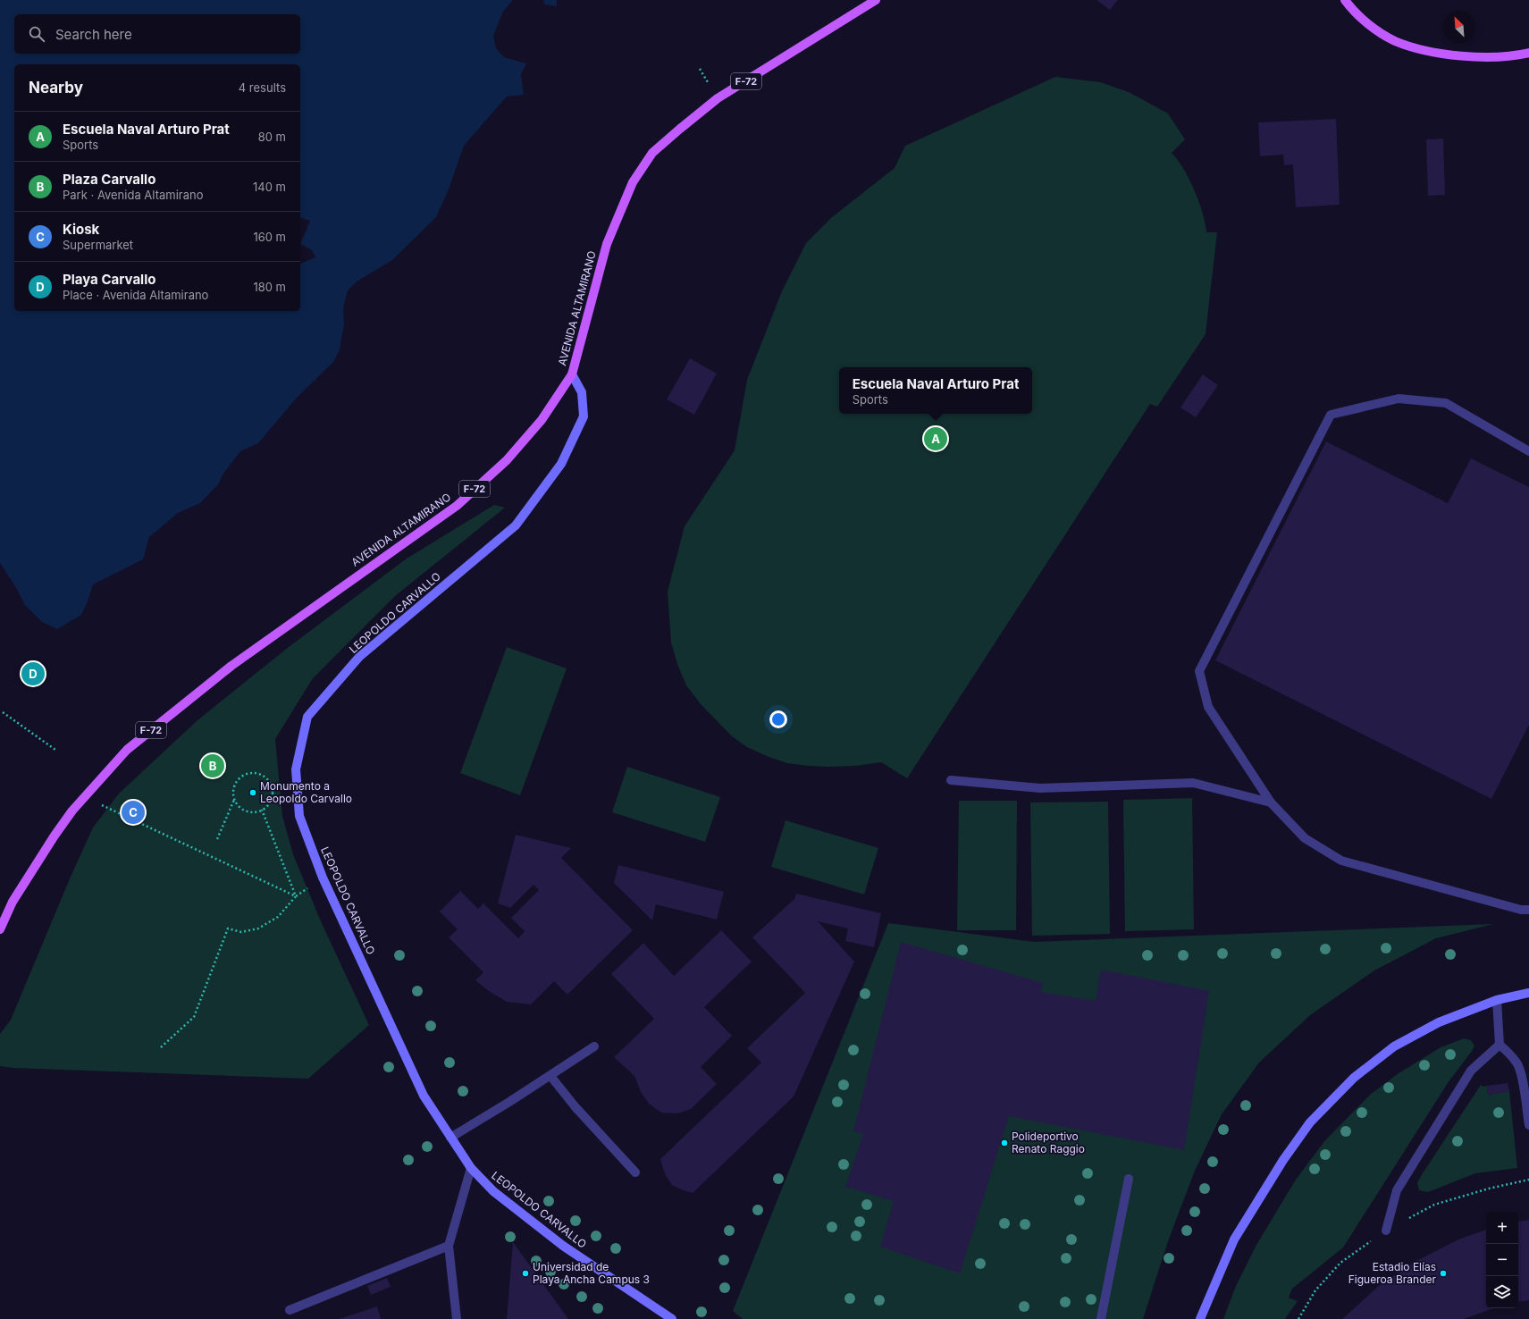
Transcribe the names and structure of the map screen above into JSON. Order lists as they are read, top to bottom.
{
  "streets": {
    "main road": ["F-72", "AVENIDA ALTAMIRANO"],
    "street": ["LEOPOLDO CARVALLO"]
  },
  "crossings": [
    ["AVENIDA ALTAMIRANO", "LEOPOLDO CARVALLO"]
  ],
  "places": [
    "Monumento a Leopoldo Carvallo",
    "Polideportivo Renato Raggio",
    "Universidad de Playa Ancha Campus 3",
    "Estadio Elías Figueroa Brander"
  ],
  "north": "top left",
  "page": {
    "search": "Search here",
    "heading": ["Nearby", "4 results"],
    "list": [
      {
        "mark": "A",
        "name": "Escuela Naval Arturo Prat",
        "note": "Sports",
        "value": "80 m"
      },
      {
        "mark": "B",
        "name": "Plaza Carvallo",
        "note": "Park · Avenida Altamirano",
        "value": "140 m"
      },
      {
        "mark": "C",
        "name": "Kiosk",
        "note": "Supermarket",
        "value": "160 m"
      },
      {
        "mark": "D",
        "name": "Playa Carvallo",
        "note": "Place · Avenida Altamirano",
        "value": "180 m"
      }
    ],
    "popup": ["Escuela Naval Arturo Prat", "Sports"],
    "pins": [
      "A",
      "D",
      "B",
      "C"
    ],
    "map_buttons": ["+", "−"]
  }
}
